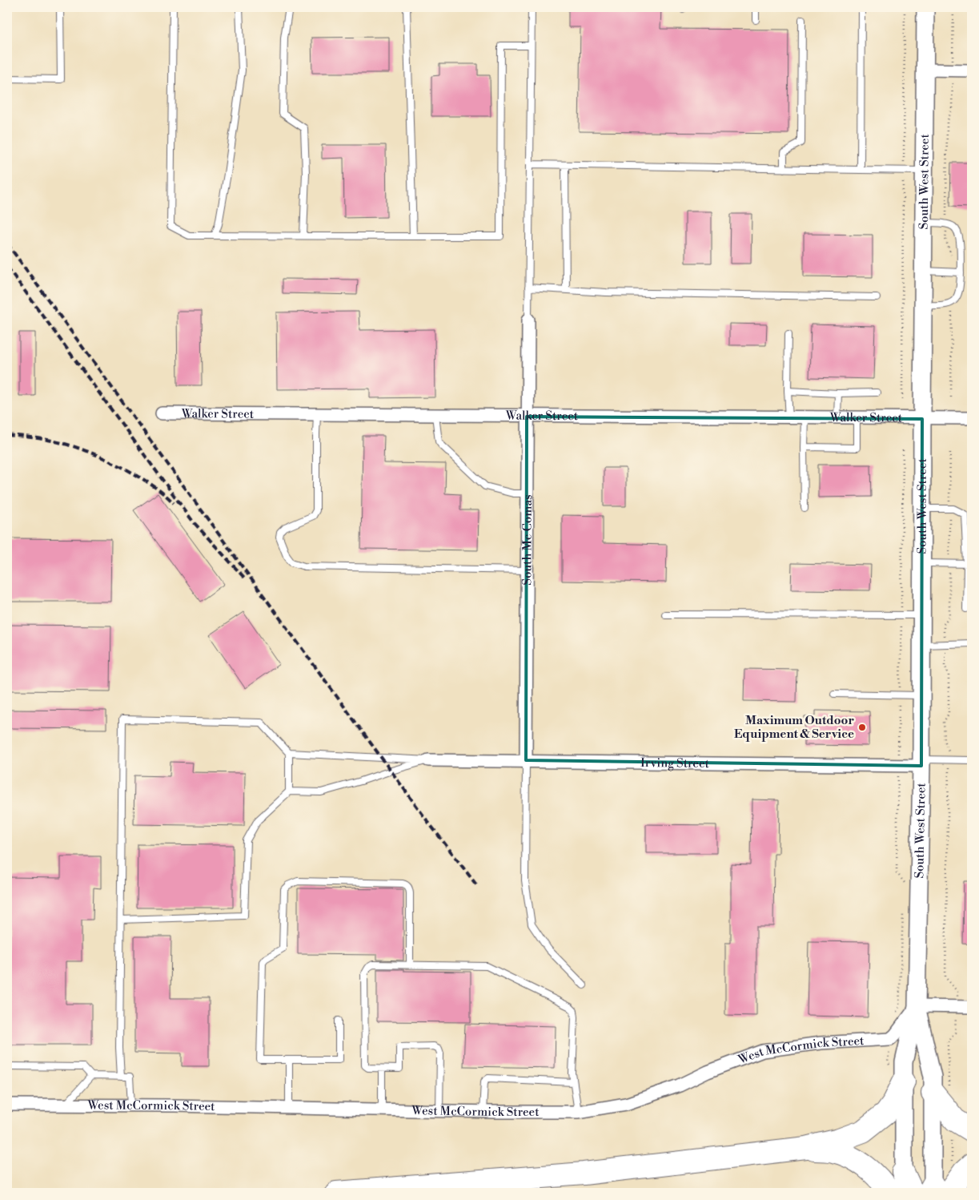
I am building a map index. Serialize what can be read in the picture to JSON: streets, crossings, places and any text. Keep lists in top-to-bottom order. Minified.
{"streets":{"main road":["South West Street"],"street":["Walker Street","South Mc Comas","Irving Street","West McCormick Street"]},"crossings":[["South West Street","Walker Street"],["South West Street","Irving Street"],["Walker Street","South Mc Comas"],["South Mc Comas","Irving Street"]],"places":["Maximum Outdoor Equipment & Service"]}
